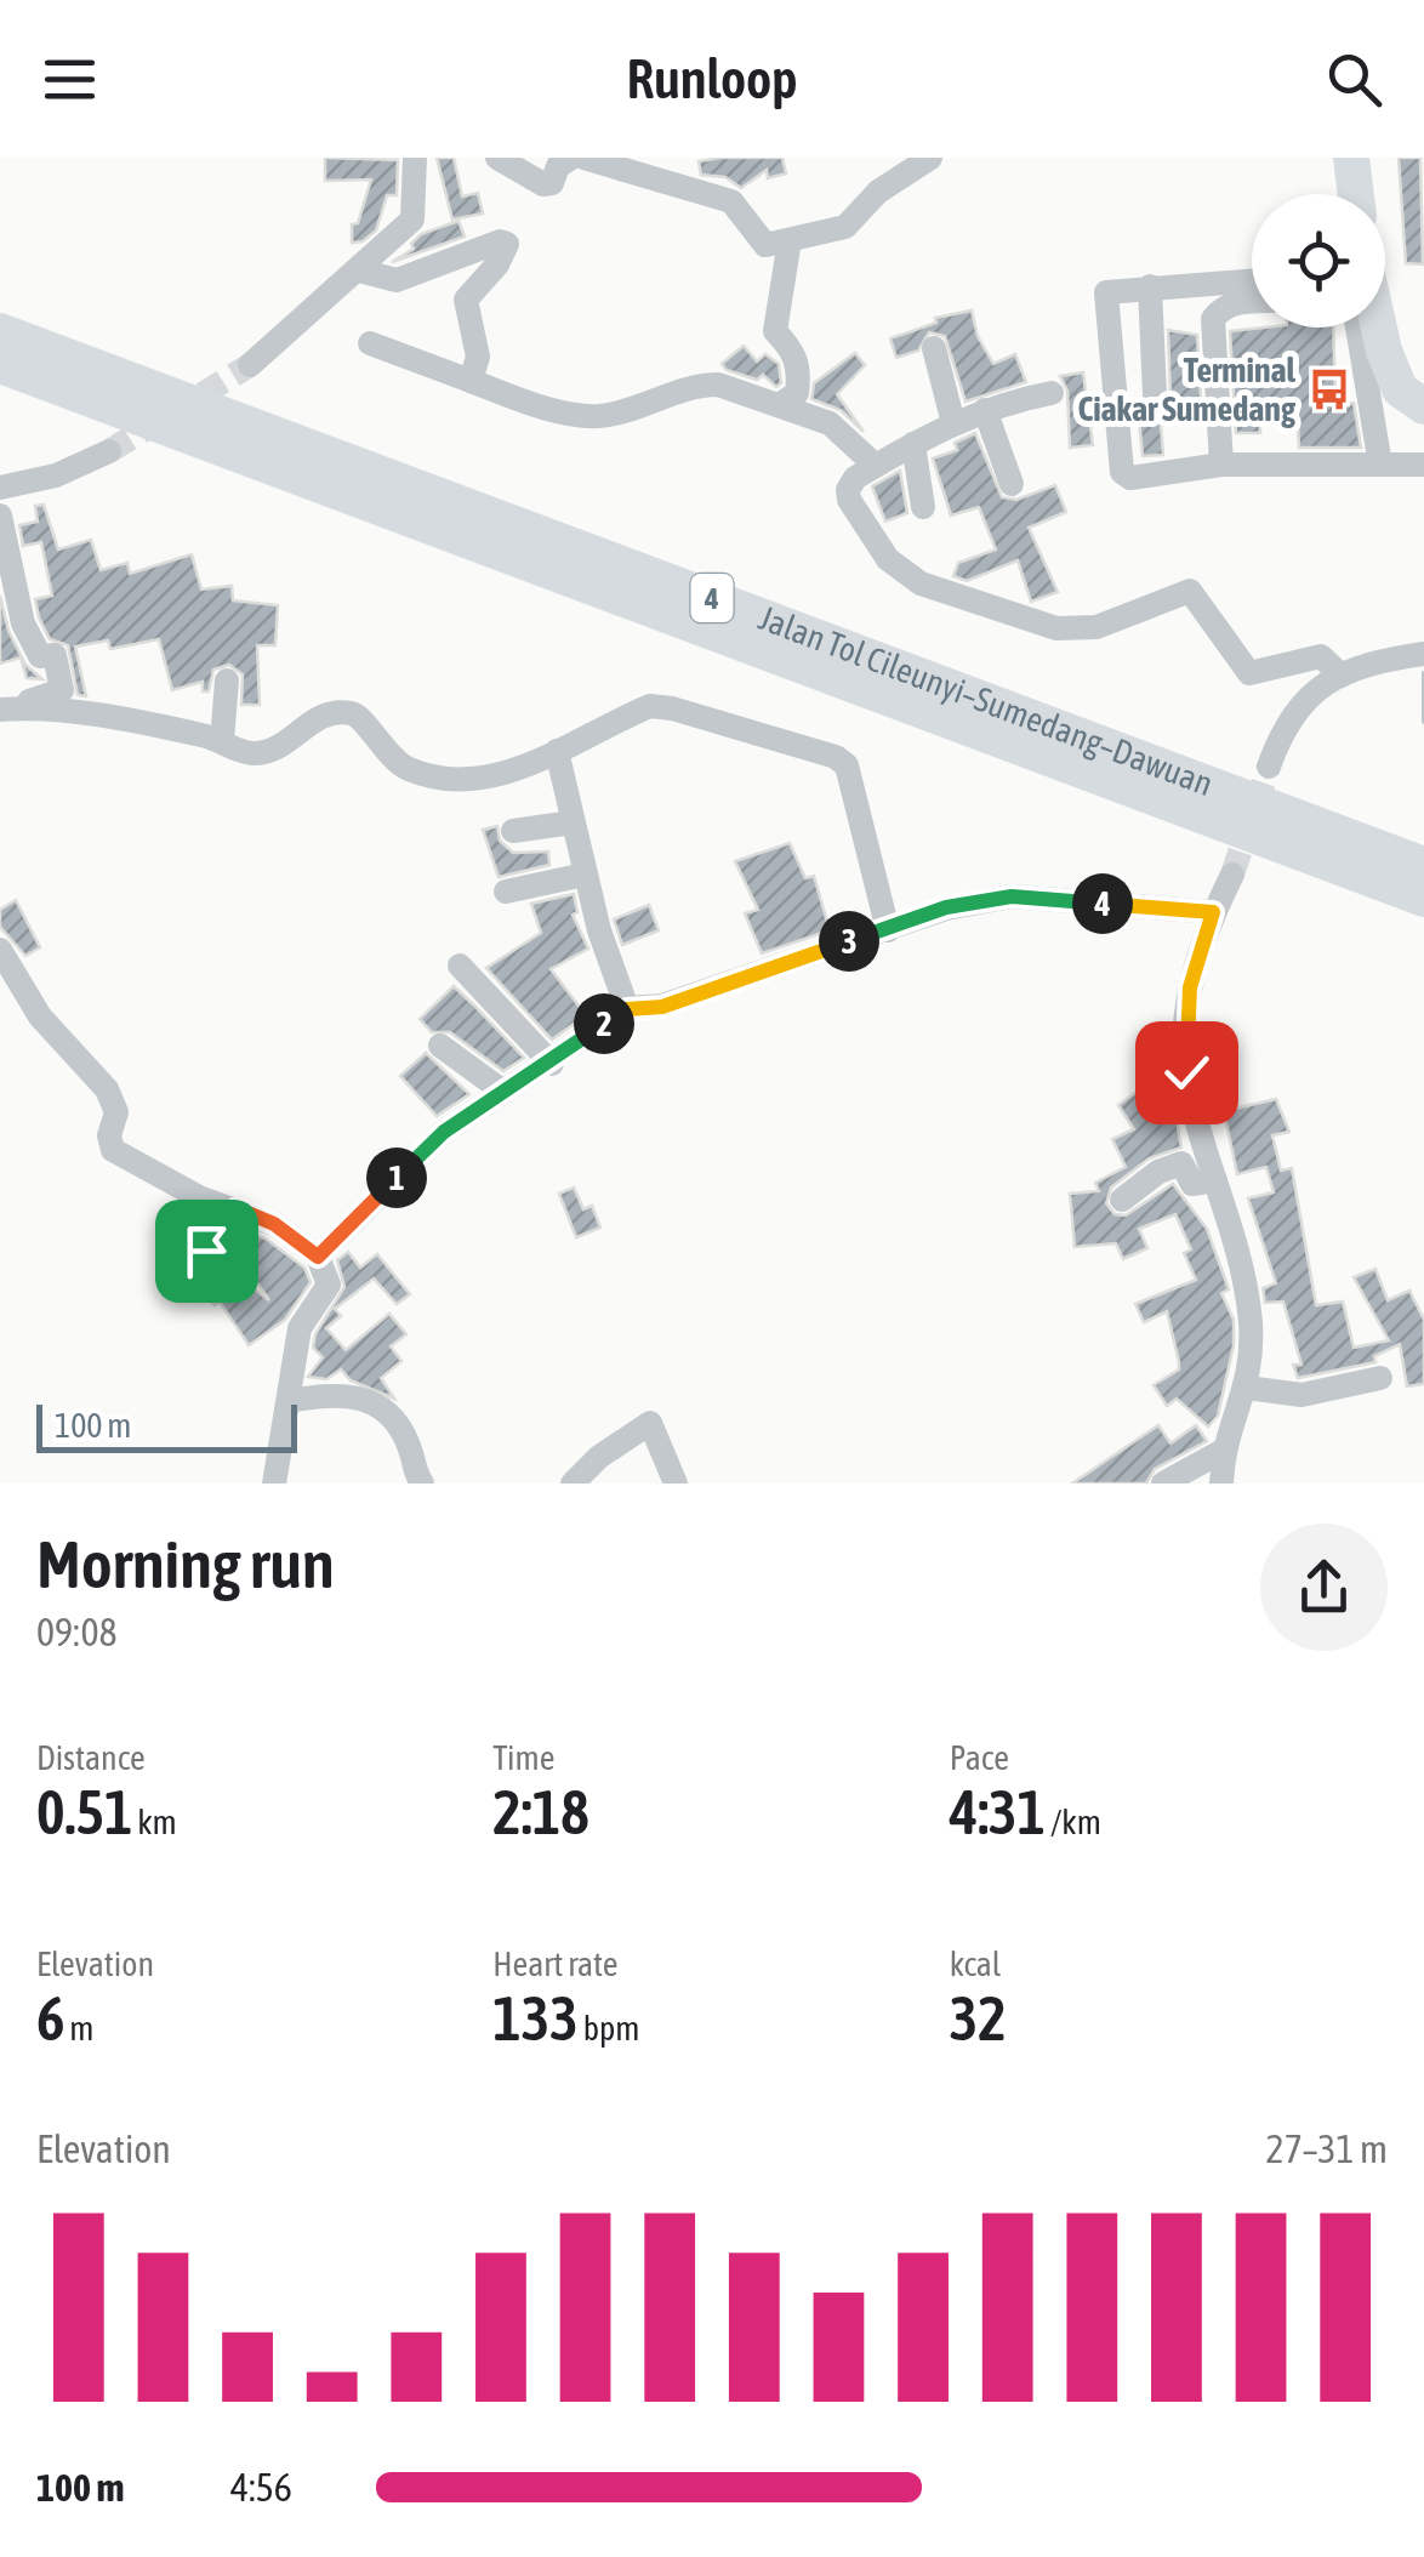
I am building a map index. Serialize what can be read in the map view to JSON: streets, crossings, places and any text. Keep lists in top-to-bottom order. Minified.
{"streets":{"highway":["4","Jalan Tol Cileunyi–Sumedang–Dawuan"]},"places":{"bus stop":["Terminal Ciakar Sumedang"]},"scale_bar":"100 m","page":{"header":"Runloop","pins":["4","3","2","1"],"scale":"100 m","heading":["Morning run","09:08"],"stats":[["Distance","0.51 km"],["Time","2:18"],["Pace","4:31 /km"],["Elevation","6 m"],["Heart rate","133 bpm"],["kcal","32"]],"chart":["Elevation","27–31 m"],"list":[{"name":"100 m","note":"4:56"}]}}
